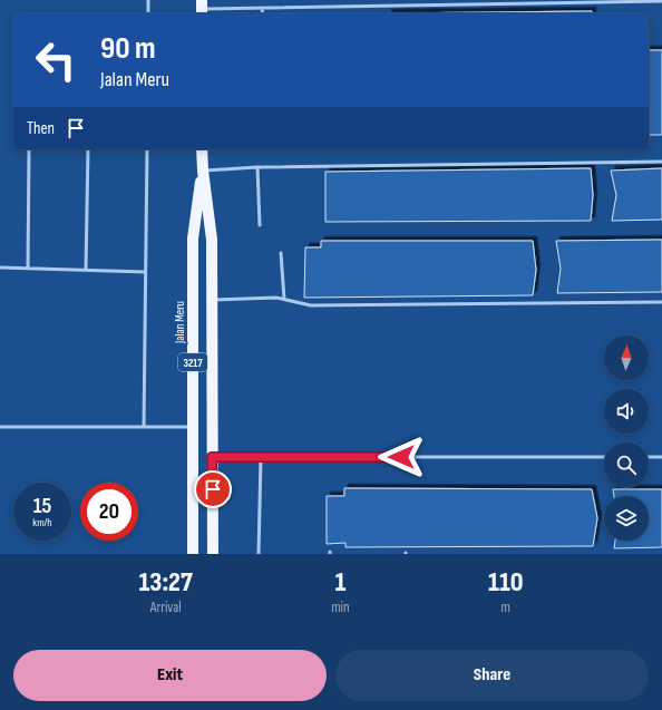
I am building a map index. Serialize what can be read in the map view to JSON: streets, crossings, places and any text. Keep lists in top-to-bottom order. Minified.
{"streets":{"main road":["Jalan Meru","3217"]},"north":"top","page":{"turn":["90 m","Jalan Meru"],"then":"Then","speed":"15 km/h","limit":"20","eta":["13:27","Arrival","1","min","110","m"],"buttons":["Exit","Share"]}}
